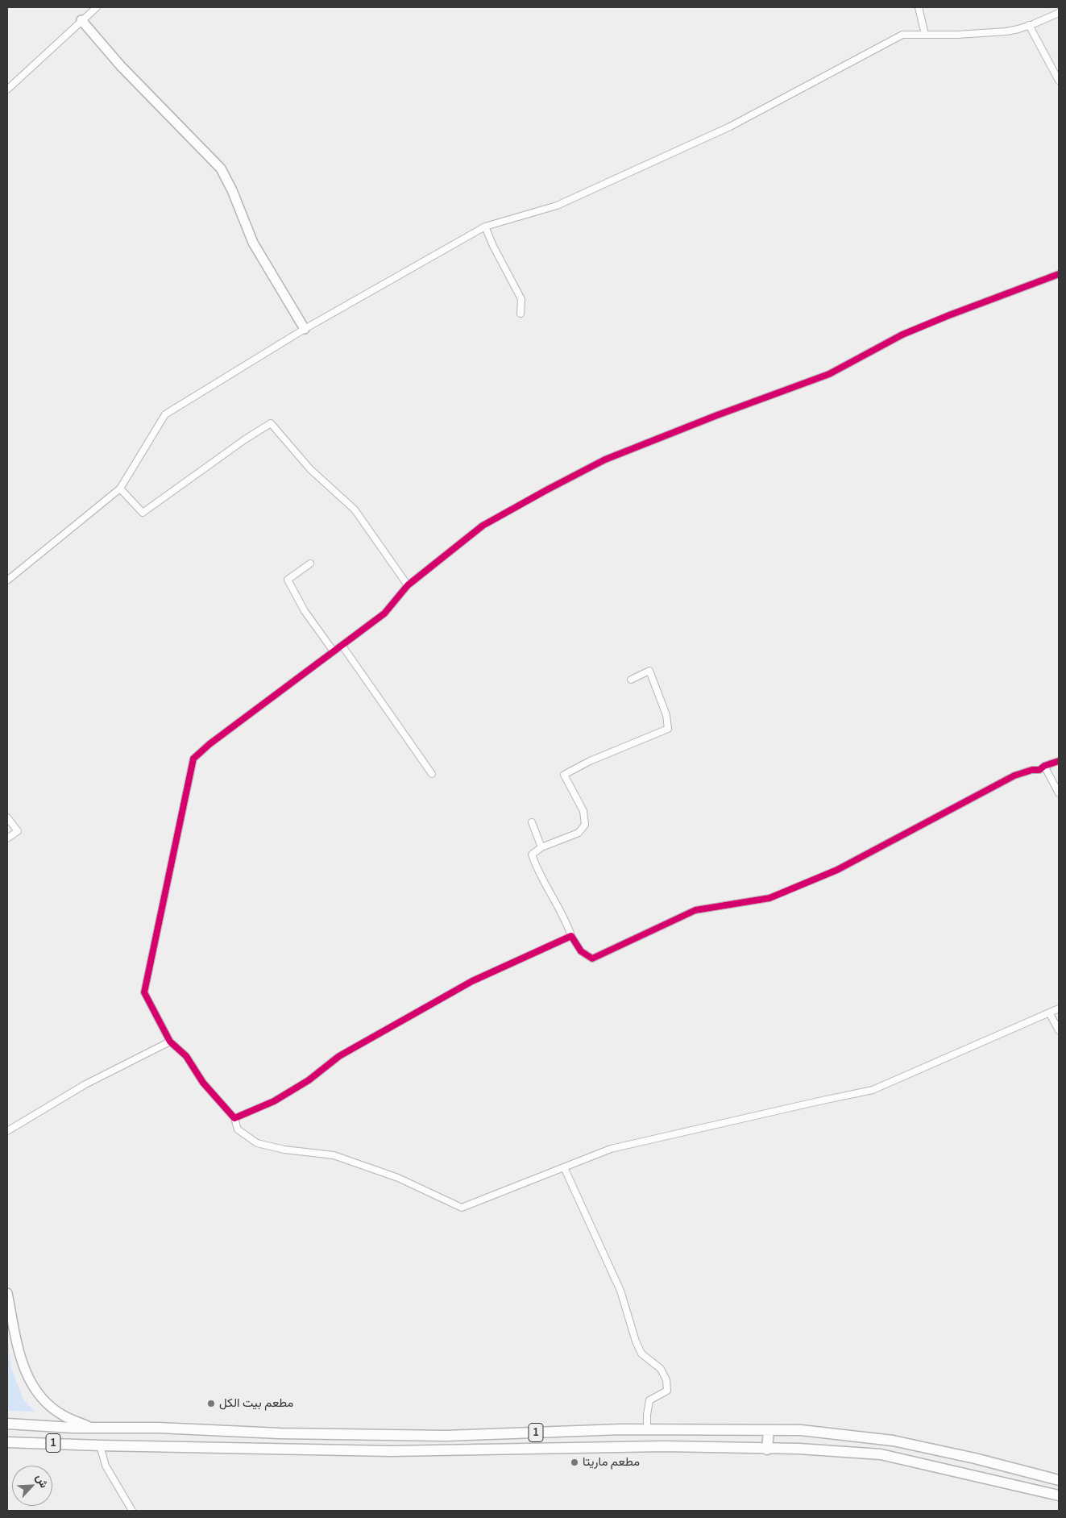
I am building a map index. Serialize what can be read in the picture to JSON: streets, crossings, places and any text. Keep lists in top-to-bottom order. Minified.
{"streets":{"main road":["1"]},"places":["مطعم بيت الكل","مطعم ماريتا"],"north":"top right"}
